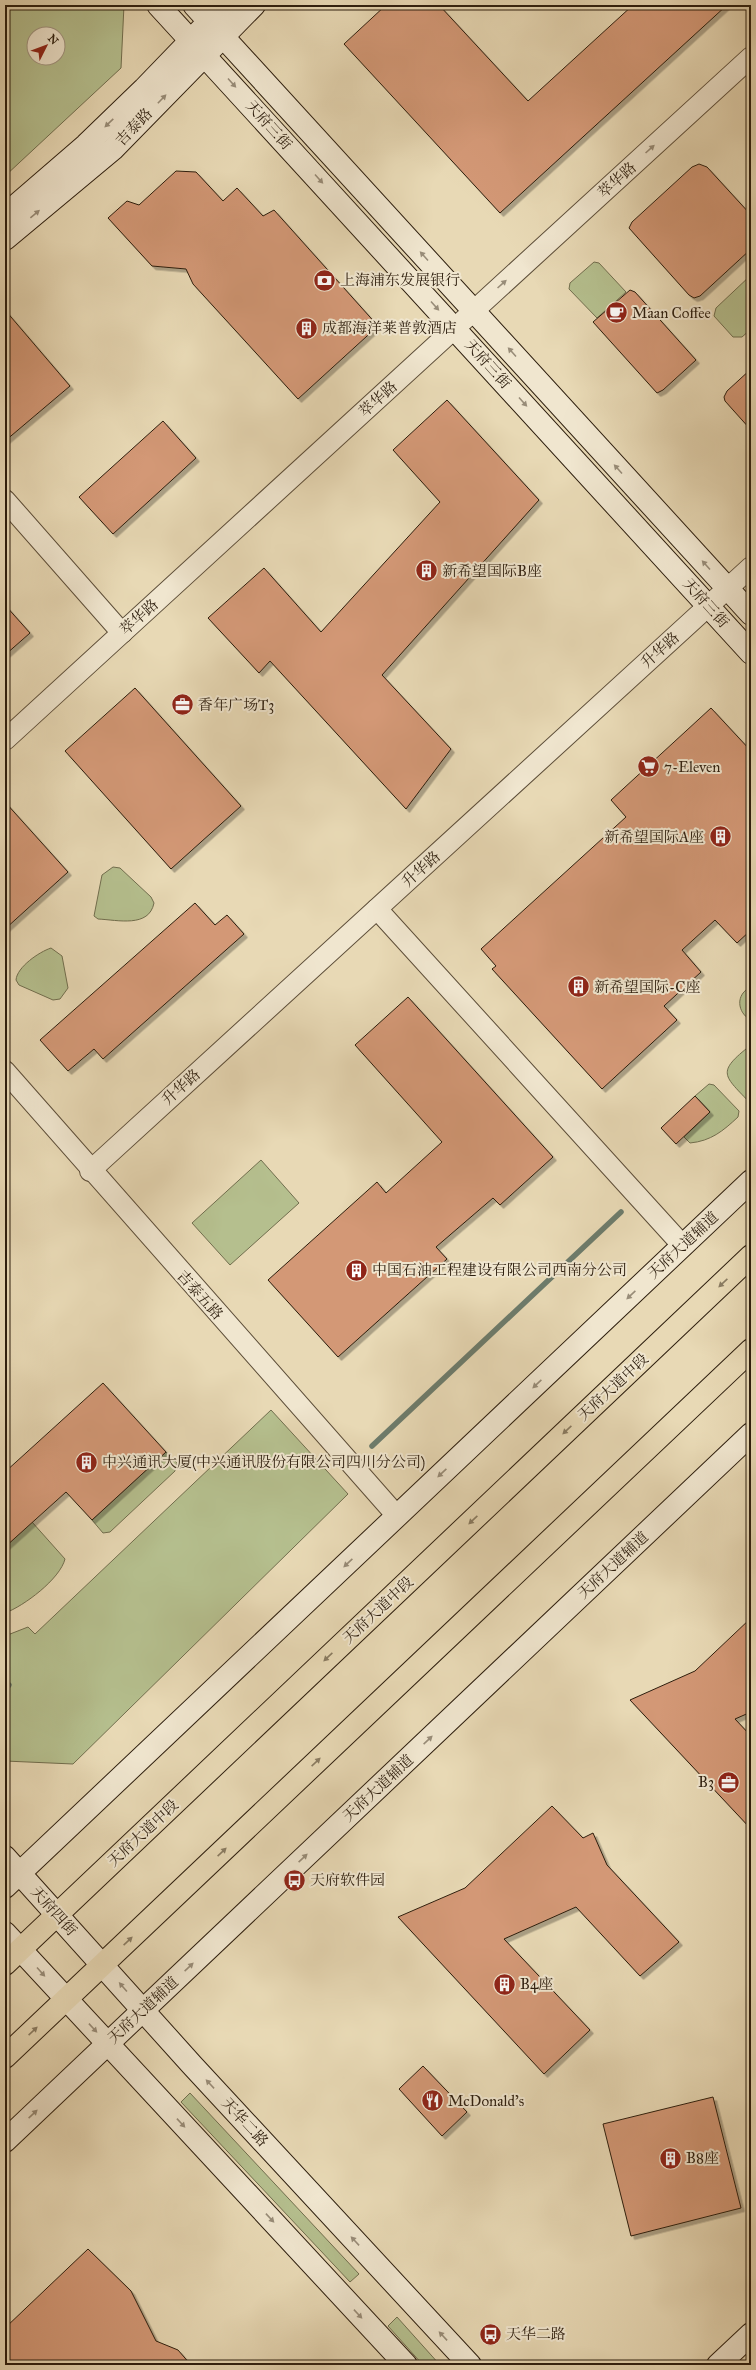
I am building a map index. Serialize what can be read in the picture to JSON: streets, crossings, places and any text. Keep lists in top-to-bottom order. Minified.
{"streets":{"main road":["天府大道中段"],"street":["天府三街","吉泰路","萃华路","升华路","天府大道辅道","吉泰五路","天府四街","天华二路"]},"crossings":[["天府三街","吉泰路"],["天府三街","萃华路"],["天府三街","升华路"],["升华路","吉泰五路"],["天府大道辅道","吉泰五路"],["天府大道辅道","天府四街"],["天府大道辅道","天华二路"],["天府大道中段","天府四街"],["天府四街","天华二路"]],"one_way":["萃华路"],"places":{"bank":["上海浦东发展银行"],"cafe":["Maan Coffee"],"building":["成都海洋莱普敦酒店","新希望国际B座","新希望国际A座","新希望国际-C座","中国石油工程建设有限公司西南分公司","中兴通讯大厦(中兴通讯股份有限公司四川分公司)","B4座","B8座"],"office":["香年广场T3","B3"],"supermarket":["7-Eleven"],"bus stop":["天府软件园","天华二路"],"restaurant":["McDonald's"]},"north":"top right"}
